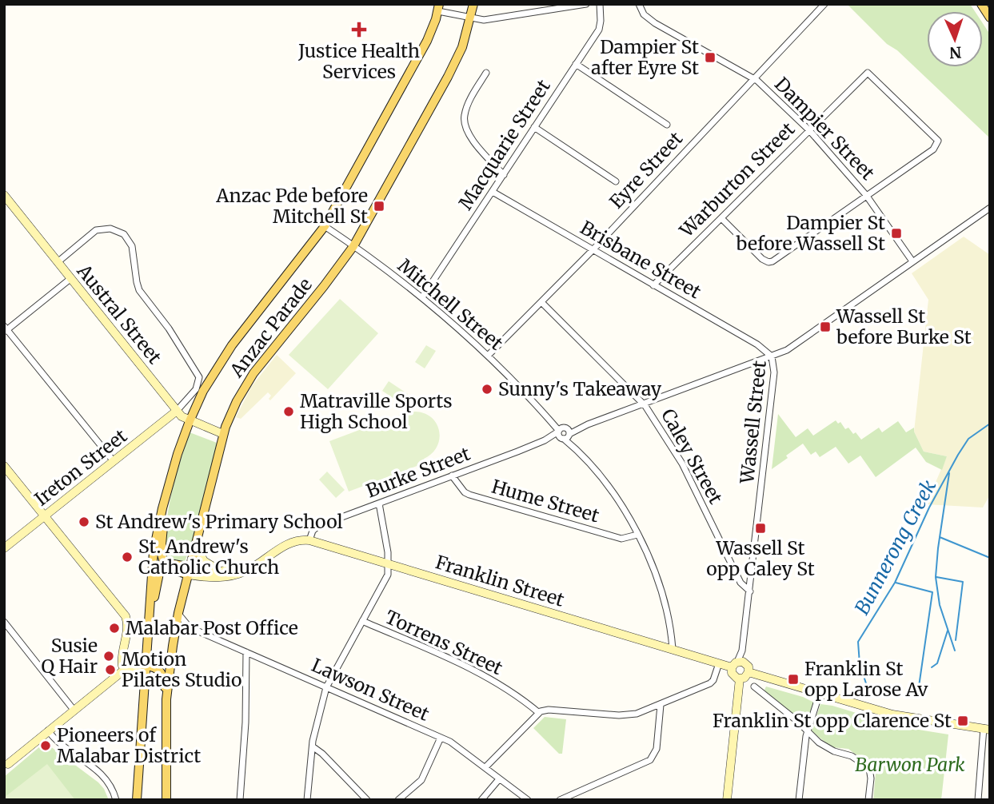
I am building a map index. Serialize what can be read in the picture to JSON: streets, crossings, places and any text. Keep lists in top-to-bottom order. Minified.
{"streets":{"main road":["Anzac Parade"],"street":["Dampier Street","Macquarie Street","Eyre Street","Warburton Street","Brisbane Street","Mitchell Street","Austral Street","Wassell Street","Caley Street","Ireton Street","Burke Street","Hume Street","Franklin Street","Torrens Street","Lawson Street"]},"crossings":[["Dampier Street","Eyre Street"],["Dampier Street","Warburton Street"],["Dampier Street","Wassell Street"],["Macquarie Street","Brisbane Street"],["Macquarie Street","Mitchell Street"],["Eyre Street","Brisbane Street"],["Eyre Street","Mitchell Street"],["Eyre Street","Caley Street"],["Warburton Street","Brisbane Street"],["Brisbane Street","Wassell Street"],["Brisbane Street","Burke Street"],["Mitchell Street","Anzac Parade"],["Mitchell Street","Burke Street"],["Mitchell Street","Hume Street"],["Mitchell Street","Franklin Street"],["Austral Street","Anzac Parade"],["Austral Street","Ireton Street"],["Anzac Parade","Lawson Street"],["Wassell Street","Caley Street"],["Wassell Street","Burke Street"],["Wassell Street","Franklin Street"],["Caley Street","Burke Street"],["Burke Street","Hume Street"],["Burke Street","Franklin Street"]],"water":["Bunnerong Creek"],"parks":["Barwon Park"],"places":{"health":["Justice Health Services"],"transit":["Dampier St after Eyre St","Anzac Pde before Mitchell St","Dampier St before Wassell St","Wassell St before Burke St","Wassell St opp Caley St","Franklin St opp Larose Av","Franklin St opp Clarence St"],"other":["Sunny's Takeaway","Matraville Sports High School","St Andrew's Primary School","St. Andrew's Catholic Church","Malabar Post Office","Susie Q Hair","Motion Pilates Studio","Pioneers of Malabar District"]},"north":"bottom"}
